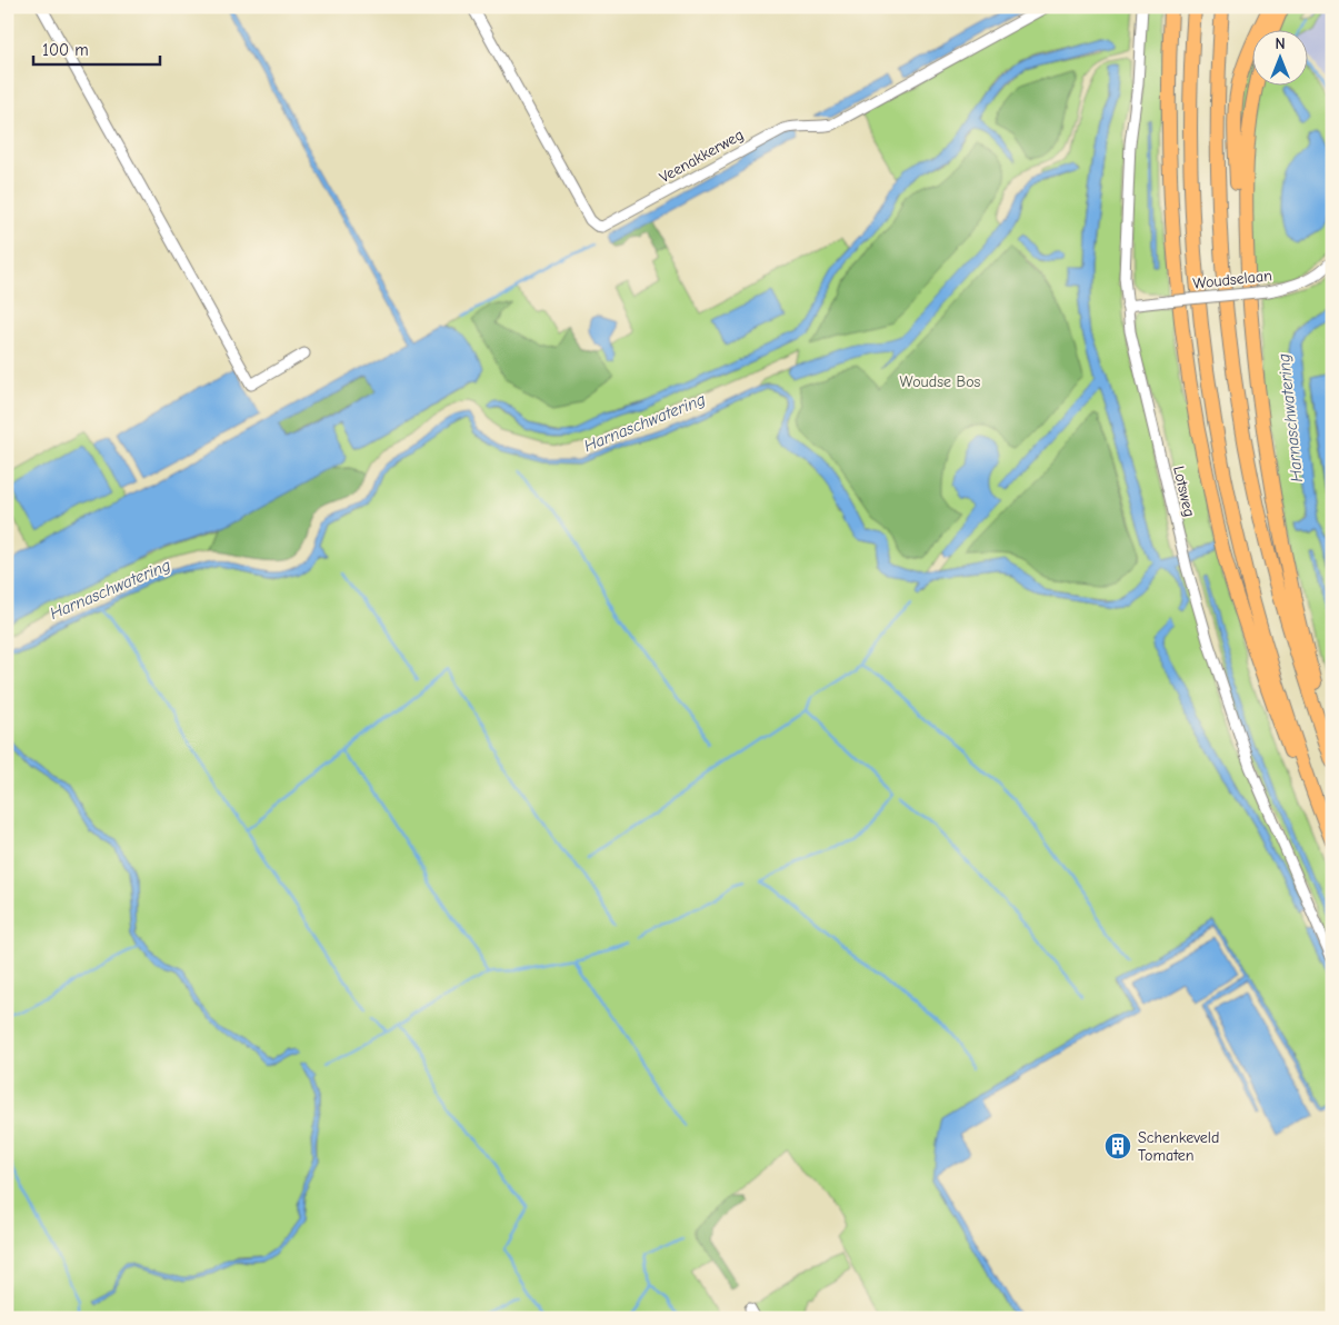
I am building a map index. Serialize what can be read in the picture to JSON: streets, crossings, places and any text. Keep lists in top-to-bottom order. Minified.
{"streets":{"street":["Veenakkerweg","Woudselaan","Lotsweg"]},"crossings":[["Woudselaan","Lotsweg"]],"water":["Harnaschwatering"],"parks":["Woudse Bos"],"places":{"building":["Schenkeveld Tomaten"]},"scale_bar":"100 m","north":"top"}
